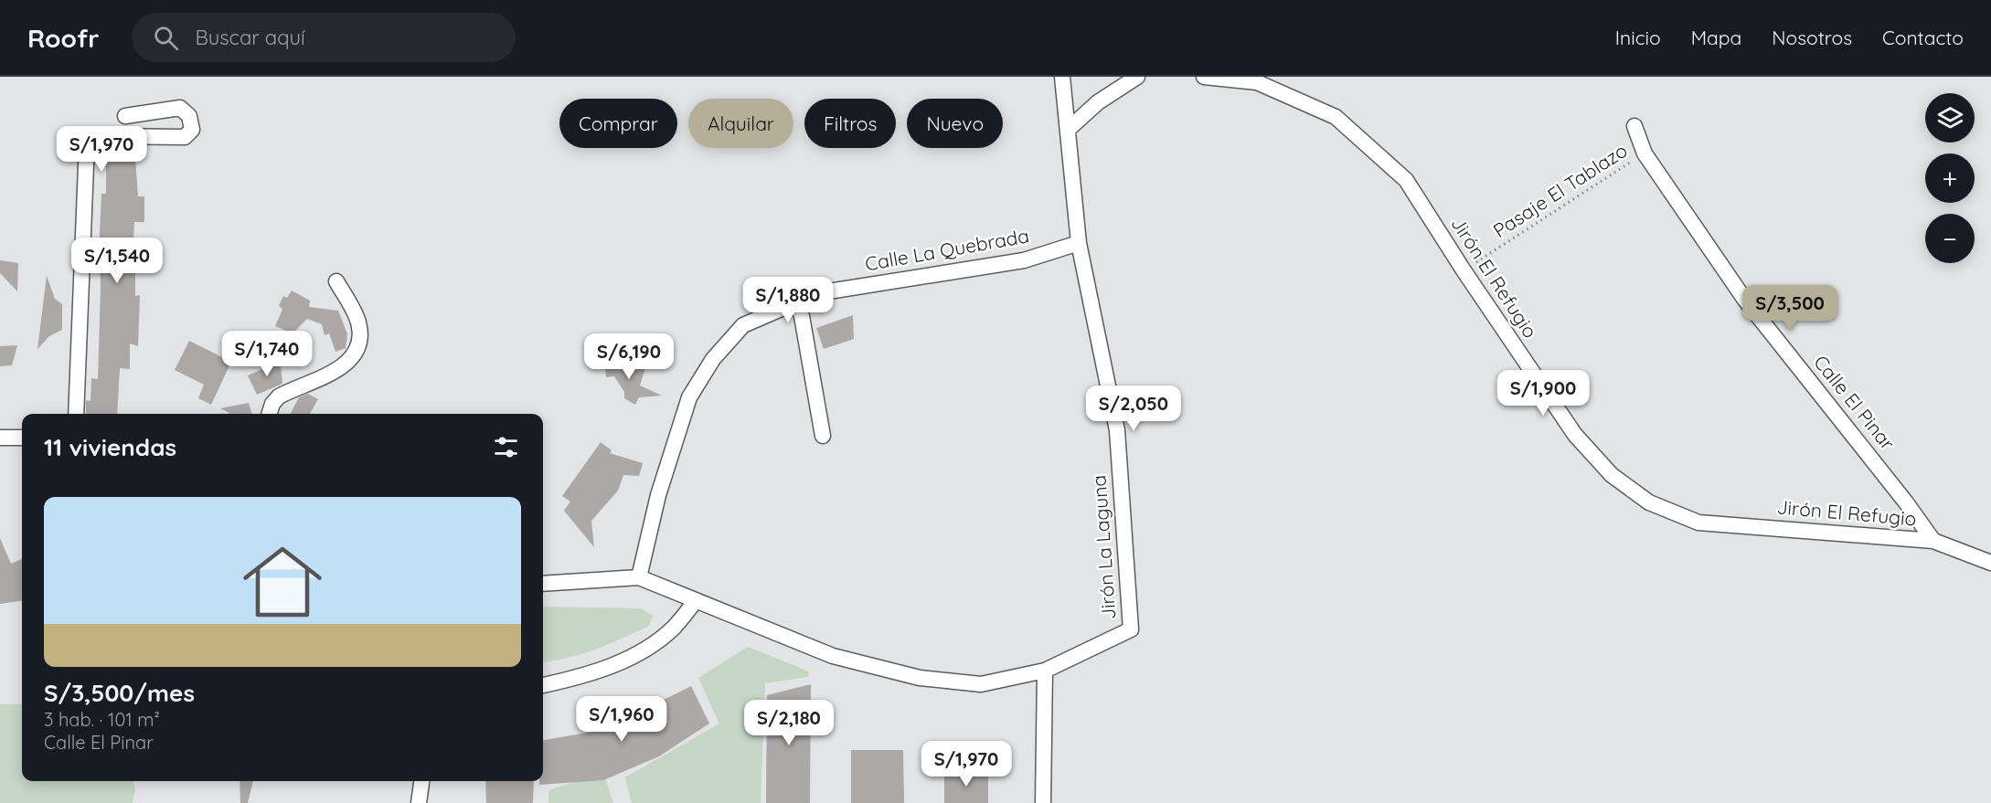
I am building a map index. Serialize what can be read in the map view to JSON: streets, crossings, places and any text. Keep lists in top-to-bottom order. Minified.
{"streets":{"street":["Calle La Quebrada","Jirón El Refugio","Calle El Pinar","Jirón La Laguna"],"path":["Pasaje El Tablazo"]},"crossings":[["Pasaje El Tablazo","Jirón El Refugio"],["Pasaje El Tablazo","Calle El Pinar"],["Calle La Quebrada","Jirón La Laguna"],["Jirón El Refugio","Calle El Pinar"]],"page":{"header":"Roofr","search":"Buscar aquí","nav":["Inicio","Mapa","Nosotros","Contacto"],"map_buttons":["+","−"],"chip":["Comprar","Alquilar","Filtros","Nuevo"],"price":["S/1,970","S/1,540","S/1,880","S/3,500","S/1,740","S/6,190","S/1,900","S/2,050","S/1,960","S/2,180","S/1,970"],"heading":"11 viviendas","list":[{"name":"S/3,500/mes","note":"3 hab. · 101 m² · Calle El Pinar"}]}}
